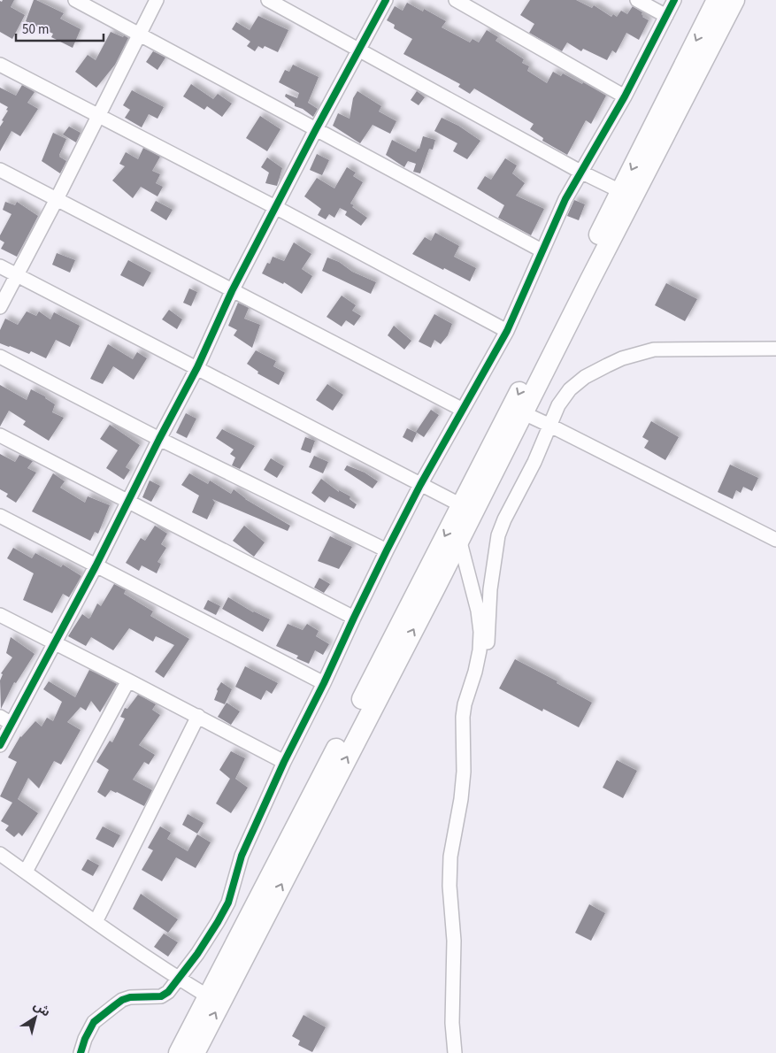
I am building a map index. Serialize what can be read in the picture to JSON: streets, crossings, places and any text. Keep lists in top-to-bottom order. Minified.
{"scale_bar":"50 m","north":"top right"}
